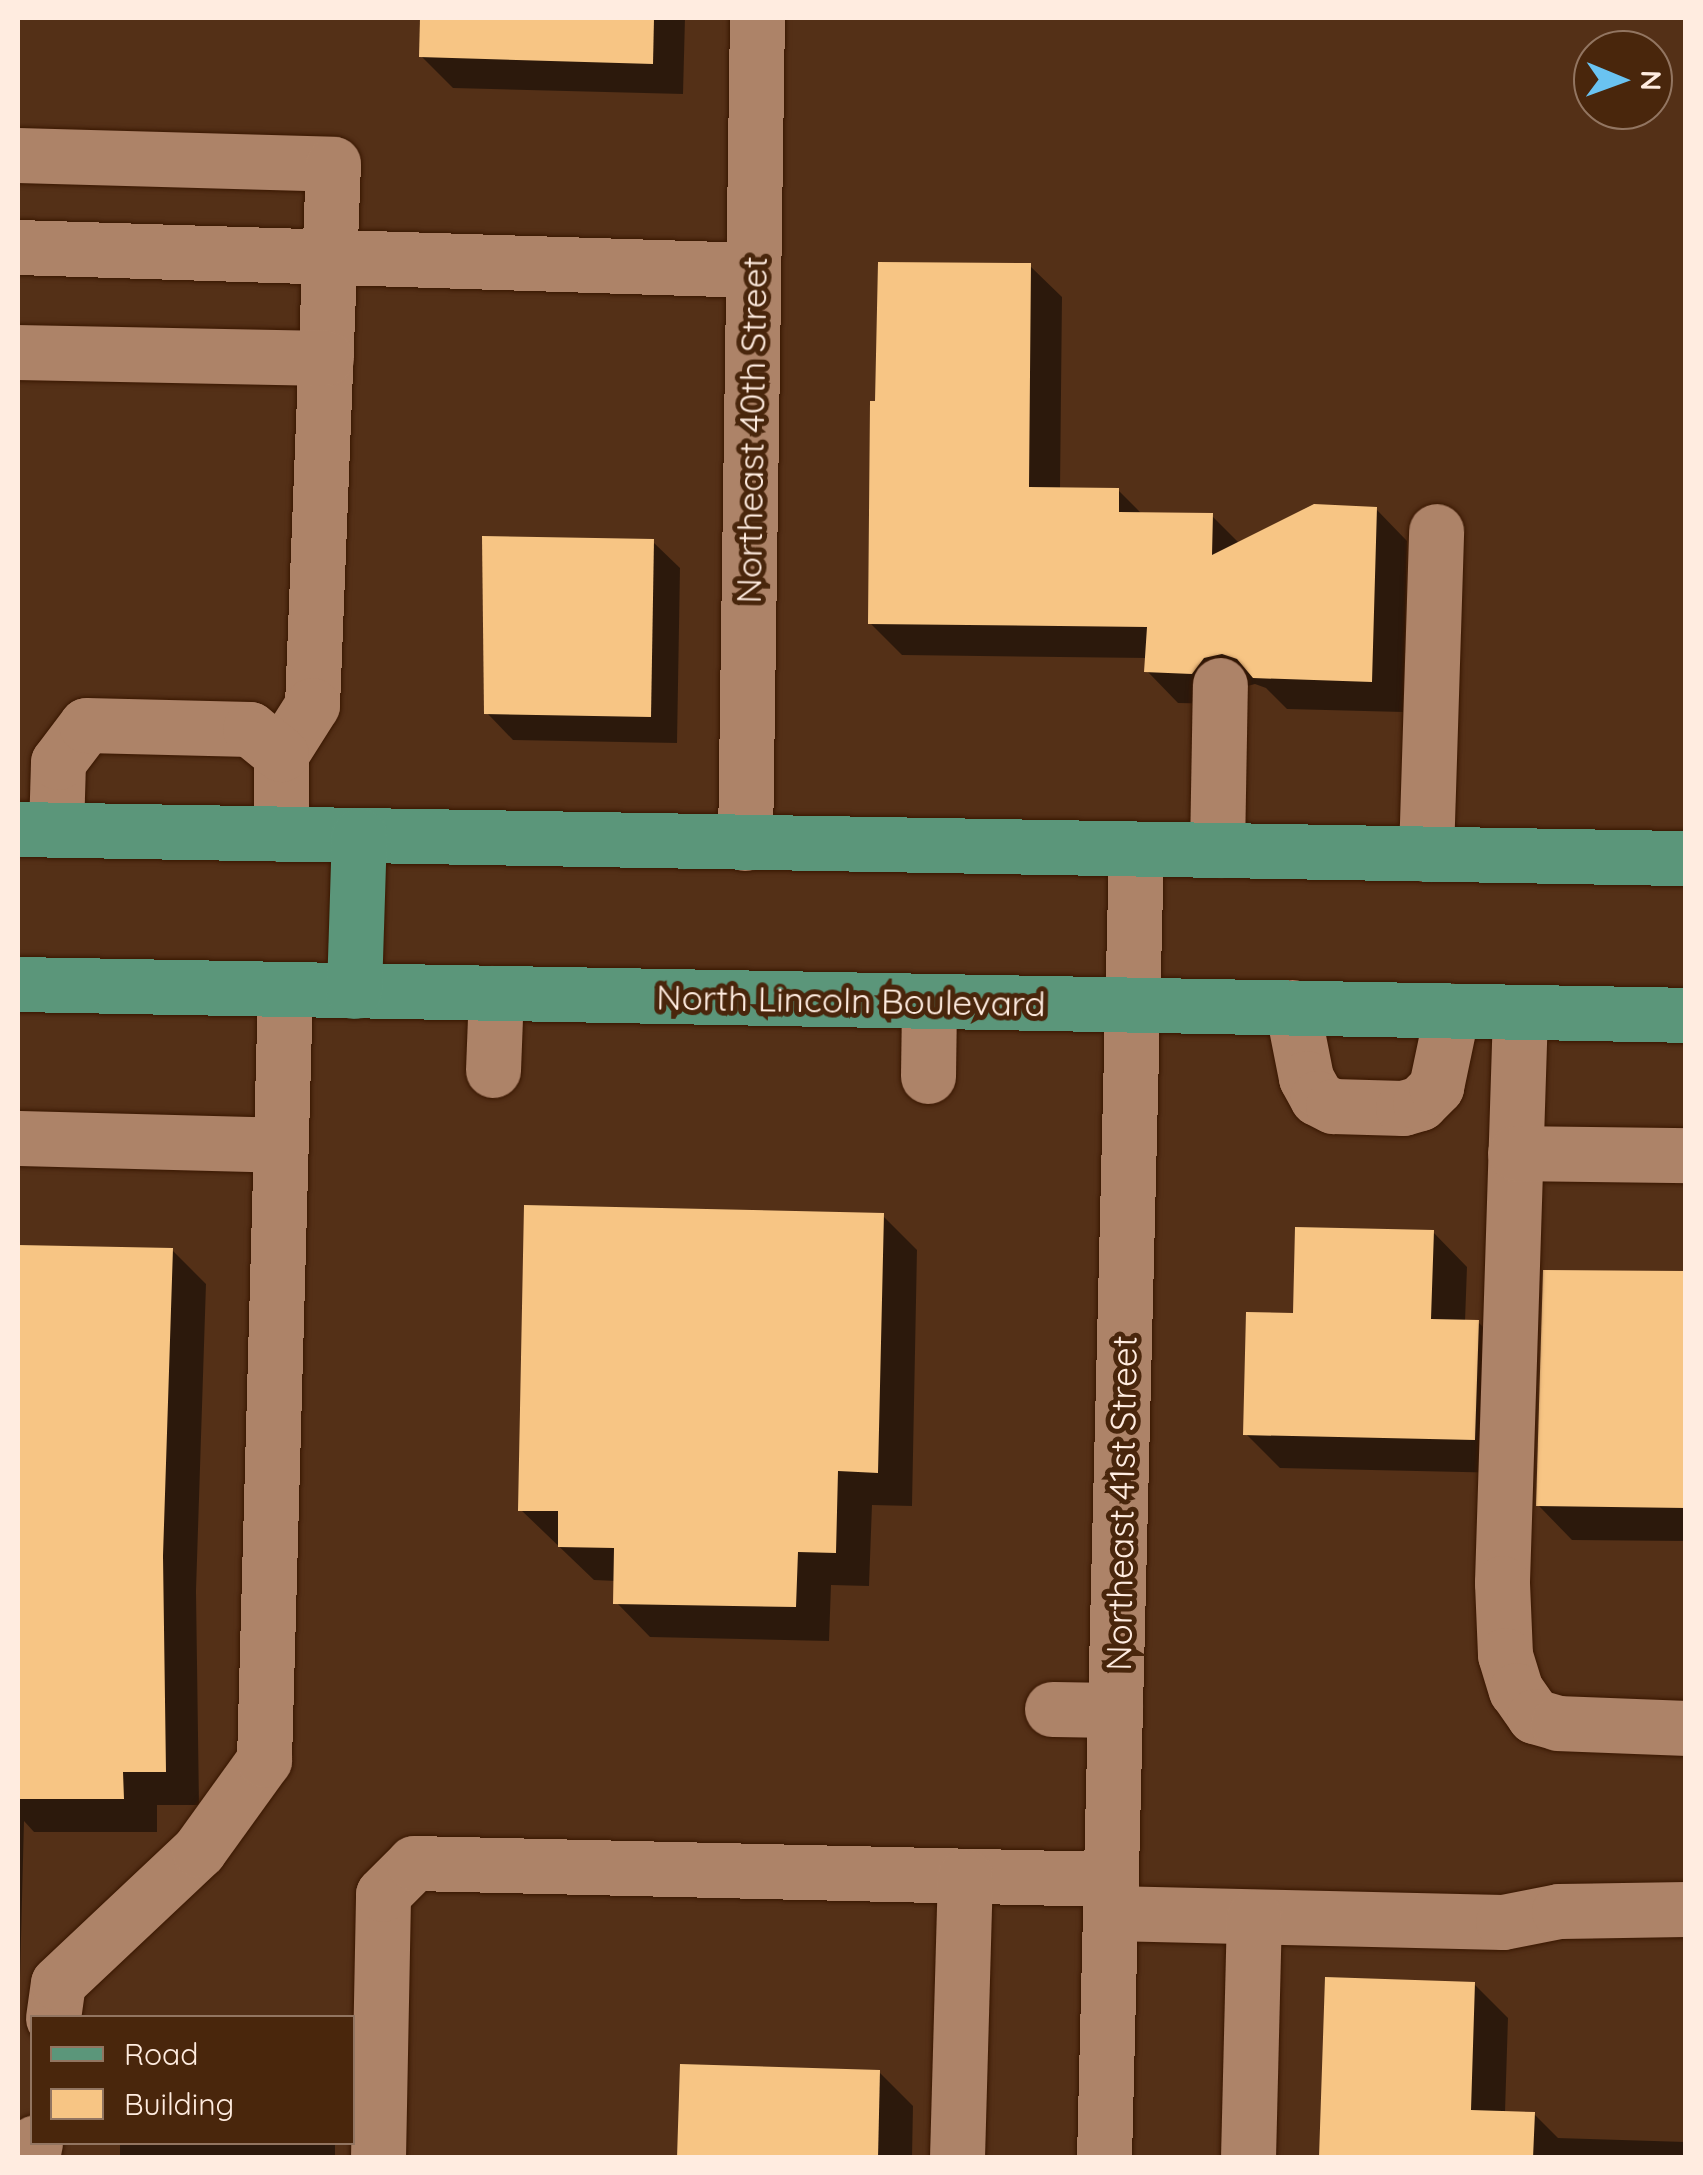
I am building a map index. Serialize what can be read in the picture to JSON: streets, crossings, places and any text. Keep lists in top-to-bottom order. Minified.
{"streets":{"main road":["North Lincoln Boulevard"],"street":["Northeast 40th Street","Northeast 41st Street"]},"crossings":[["North Lincoln Boulevard","Northeast 41st Street"]],"legend":["Road","Building"],"north":"right"}
